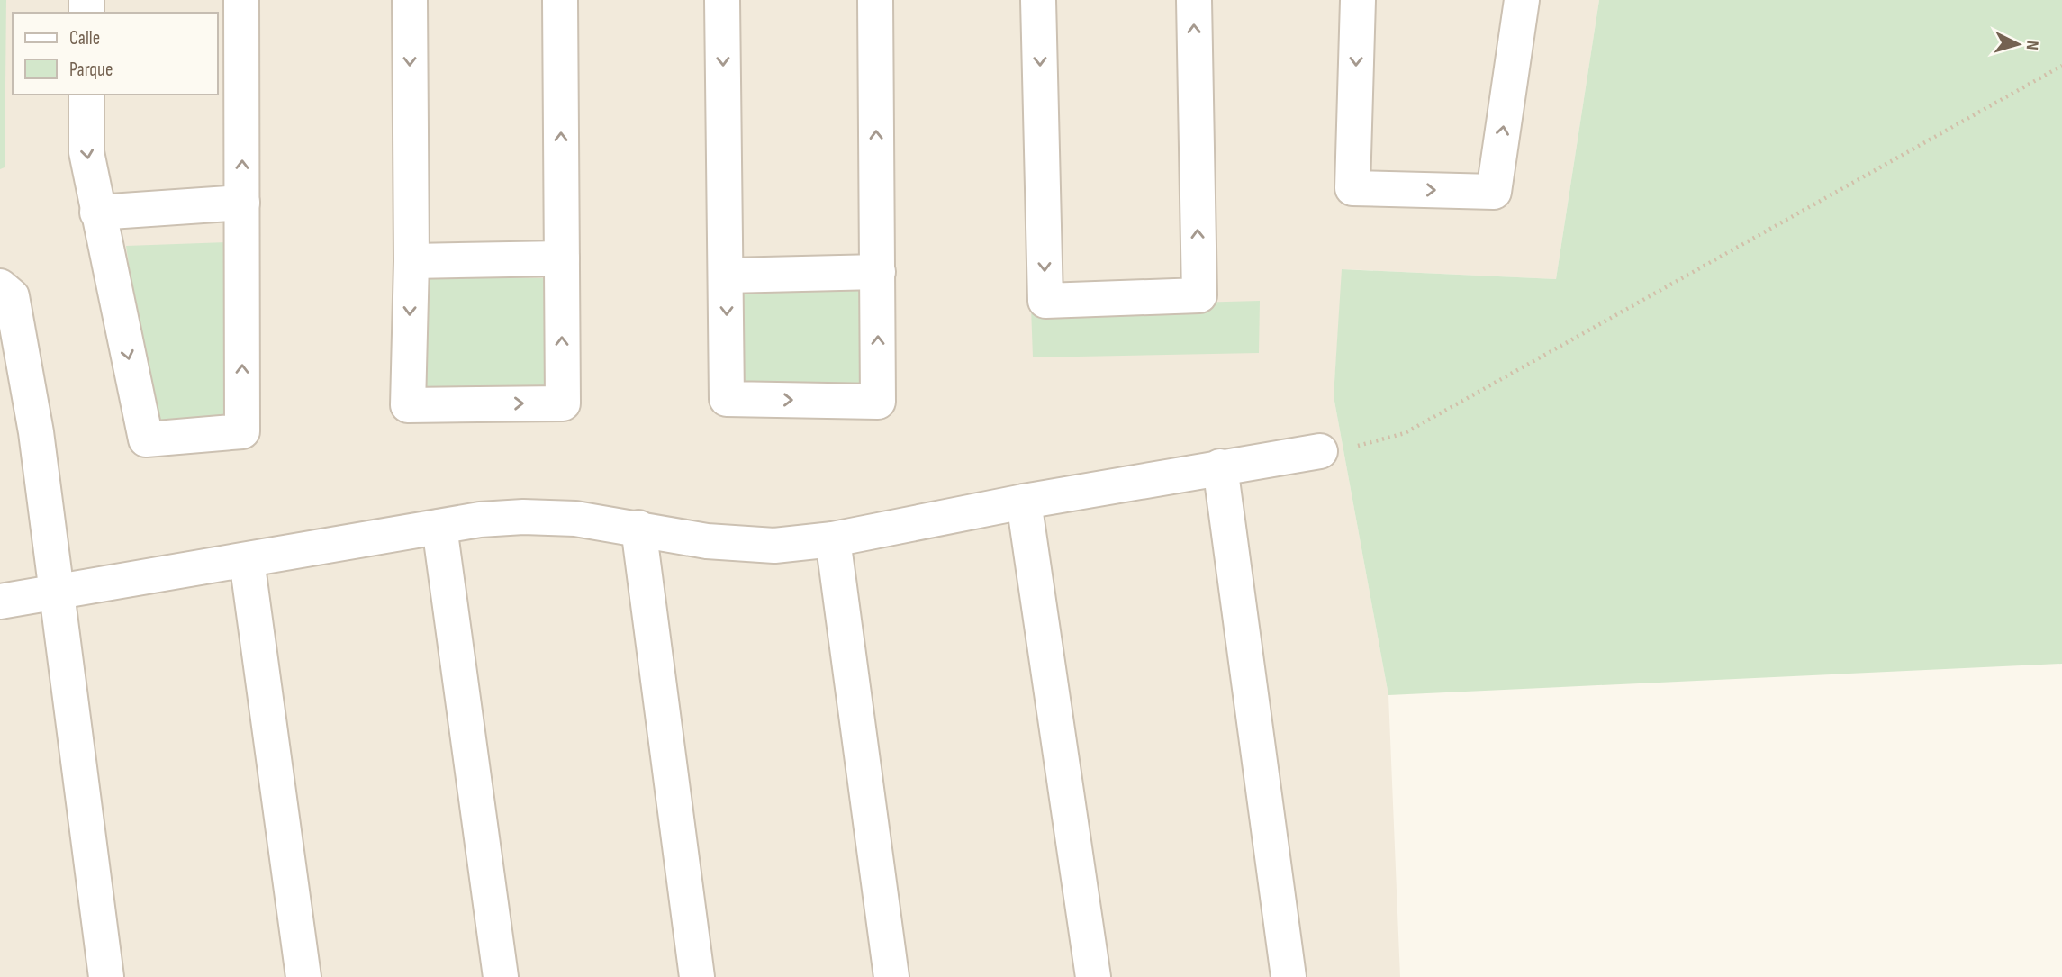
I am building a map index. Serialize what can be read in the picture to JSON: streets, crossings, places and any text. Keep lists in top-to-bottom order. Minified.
{"legend":["Calle","Parque"],"north":"right"}
